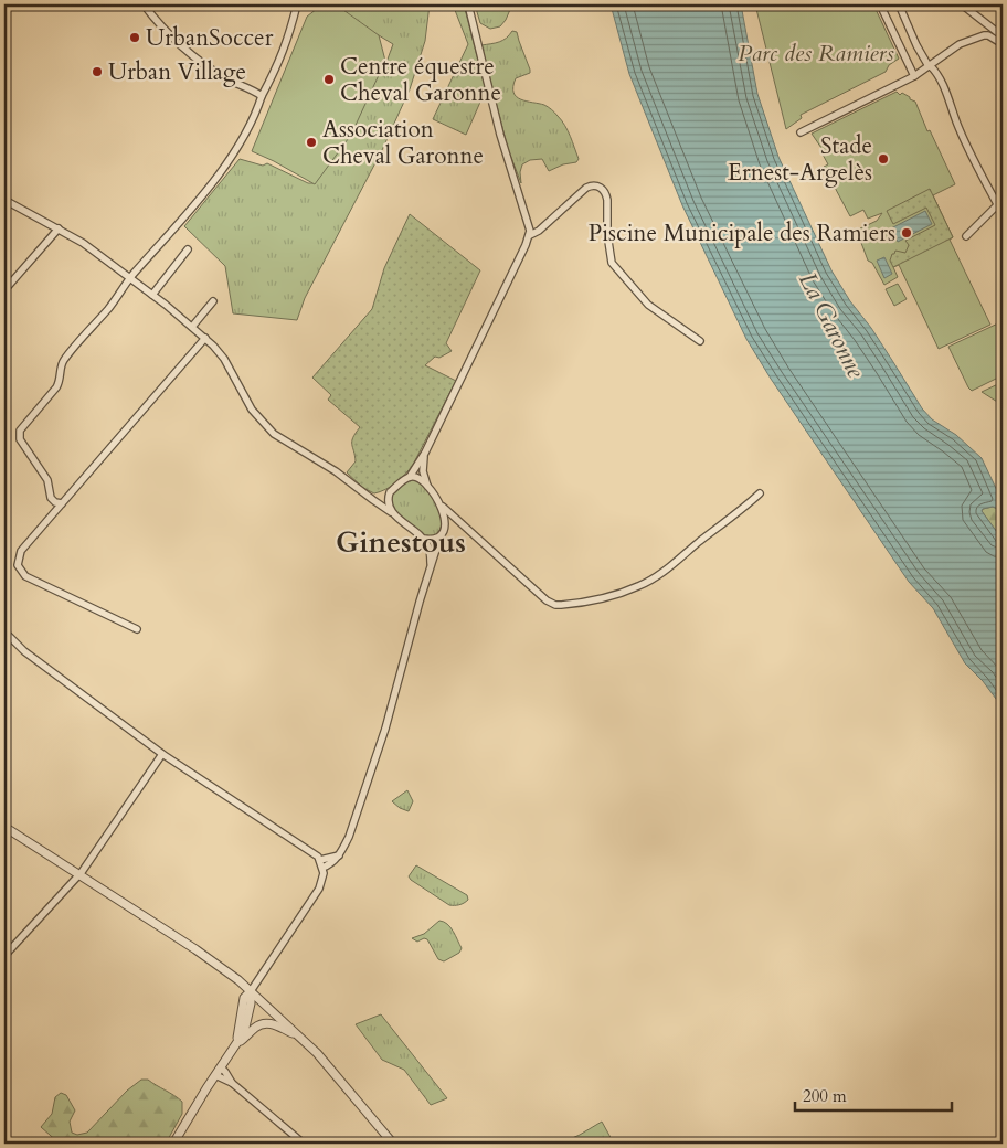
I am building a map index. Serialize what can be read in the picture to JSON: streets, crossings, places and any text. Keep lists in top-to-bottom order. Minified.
{"districts":["Ginestous"],"water":["La Garonne"],"parks":["Parc des Ramiers"],"places":["UrbanSoccer","Urban Village","Centre équestre Cheval Garonne","Association Cheval Garonne","Stade Ernest-Argelès","Piscine Municipale des Ramiers"],"scale_bar":"200 m"}
